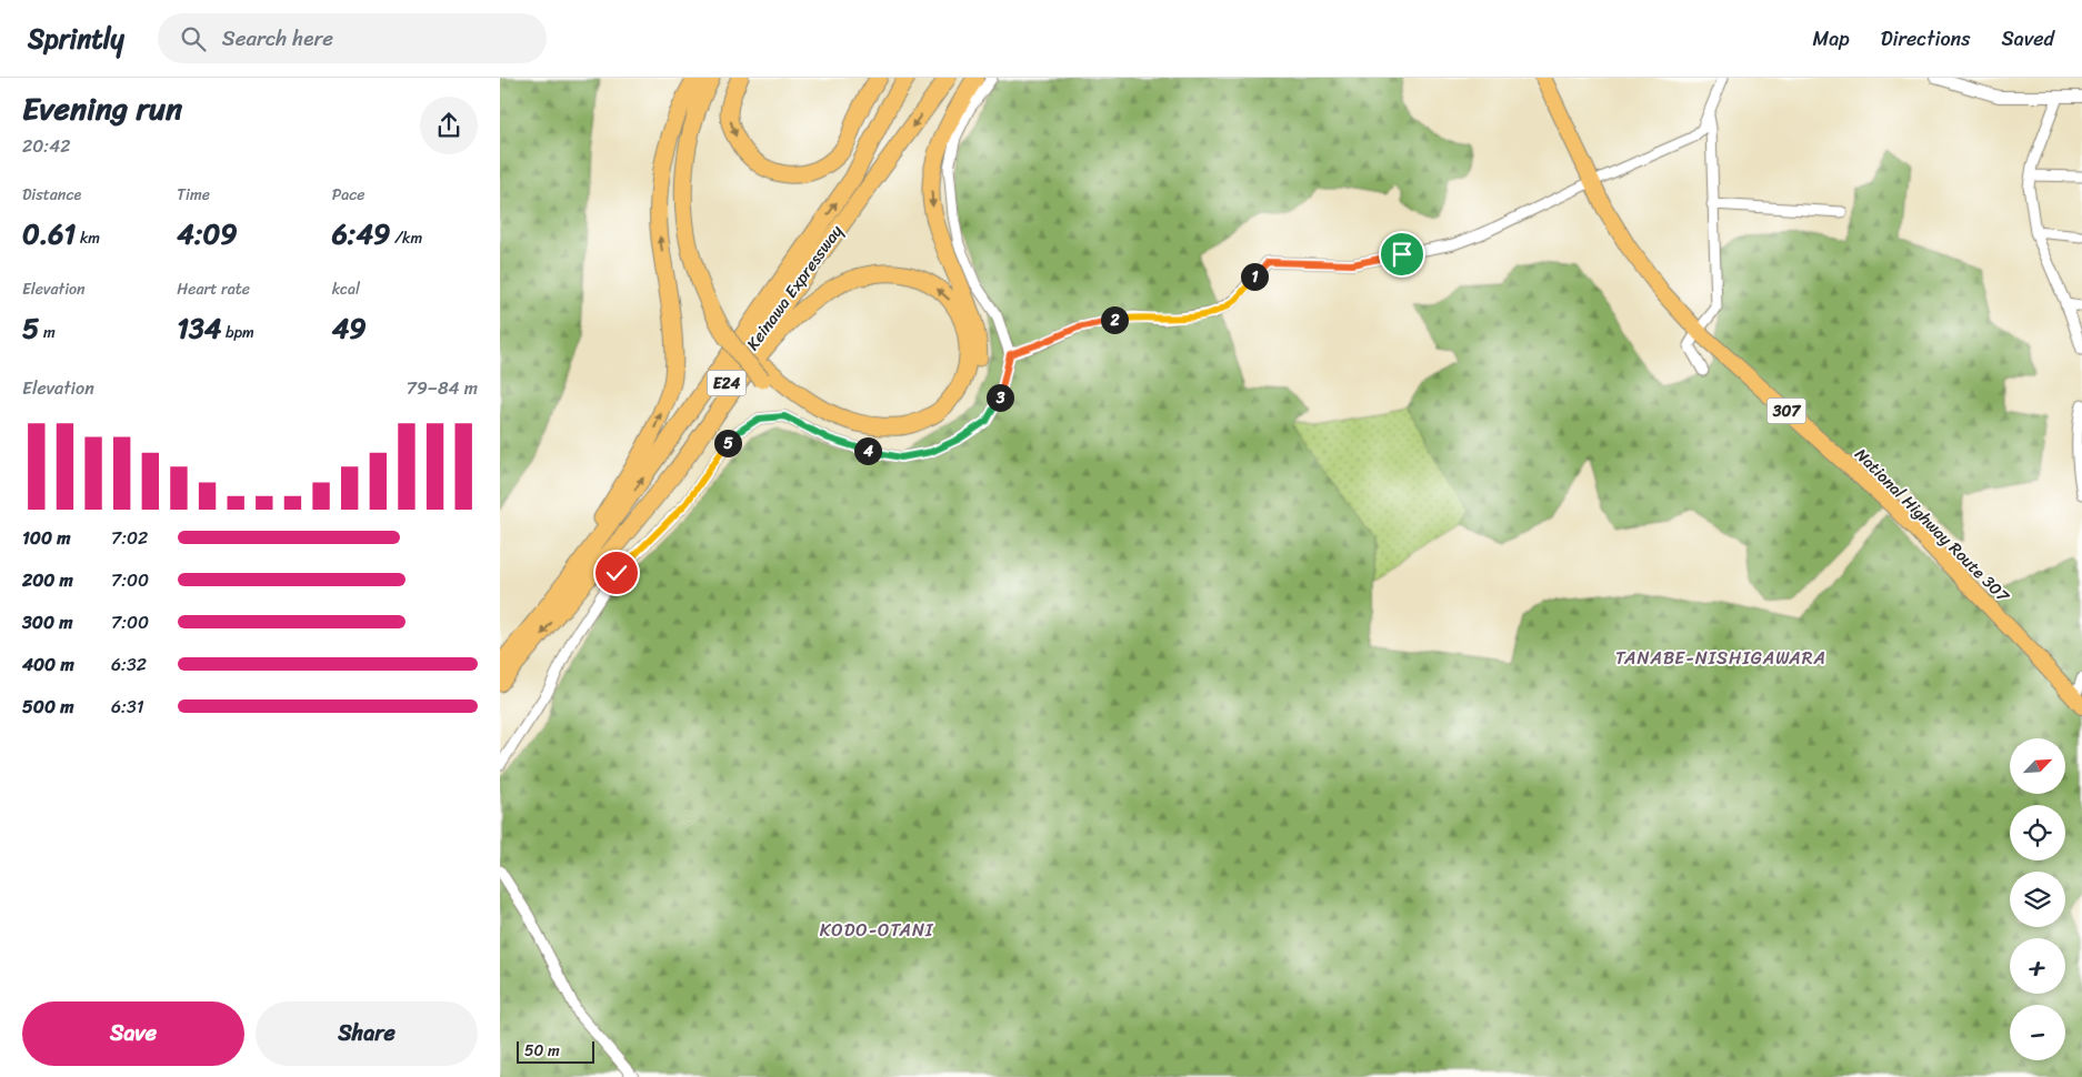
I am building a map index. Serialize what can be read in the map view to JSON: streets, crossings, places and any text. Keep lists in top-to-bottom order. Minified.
{"streets":{"highway":["Keinawa Expressway","E24","307","National Highway Route 307"]},"districts":["TANABE-NISHIGAWARA","KODO-OTANI"],"scale_bar":"50 m","north":"top right","page":{"header":"Sprintly","search":"Search here","nav":["Map","Directions","Saved"],"heading":["Evening run","20:42"],"stats":[["Distance","0.61 km"],["Time","4:09"],["Pace","6:49 /km"],["Elevation","5 m"],["Heart rate","134 bpm"],["kcal","49"]],"pins":["1","2","3","5","4"],"chart":["Elevation","79–84 m"],"list":[{"name":"100 m","note":"7:02"},{"name":"200 m","note":"7:00"},{"name":"300 m","note":"7:00"},{"name":"400 m","note":"6:32"},{"name":"500 m","note":"6:31"}],"map_buttons":["+","−"],"buttons":["Save","Share"],"scale":"50 m"}}
